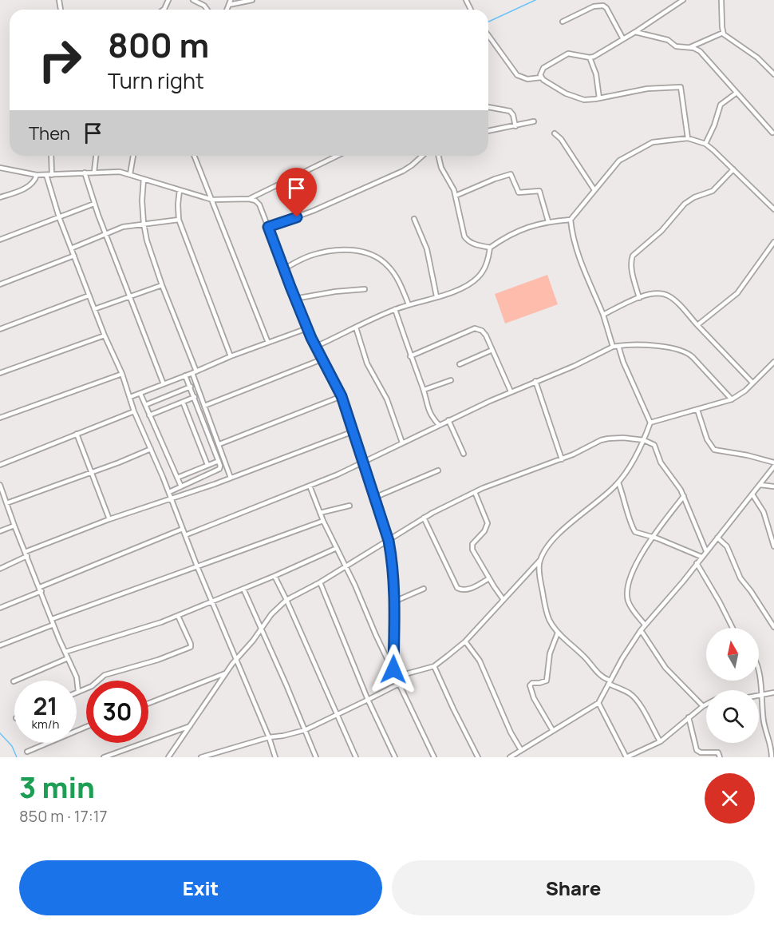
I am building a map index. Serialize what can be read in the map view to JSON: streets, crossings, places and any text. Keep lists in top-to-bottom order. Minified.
{"north":"top","page":{"turn":["800 m","Turn right"],"then":"Then","speed":"21 km/h","limit":"30","heading":["3 min","850 m · 17:17"],"buttons":["Exit","Share"]}}
